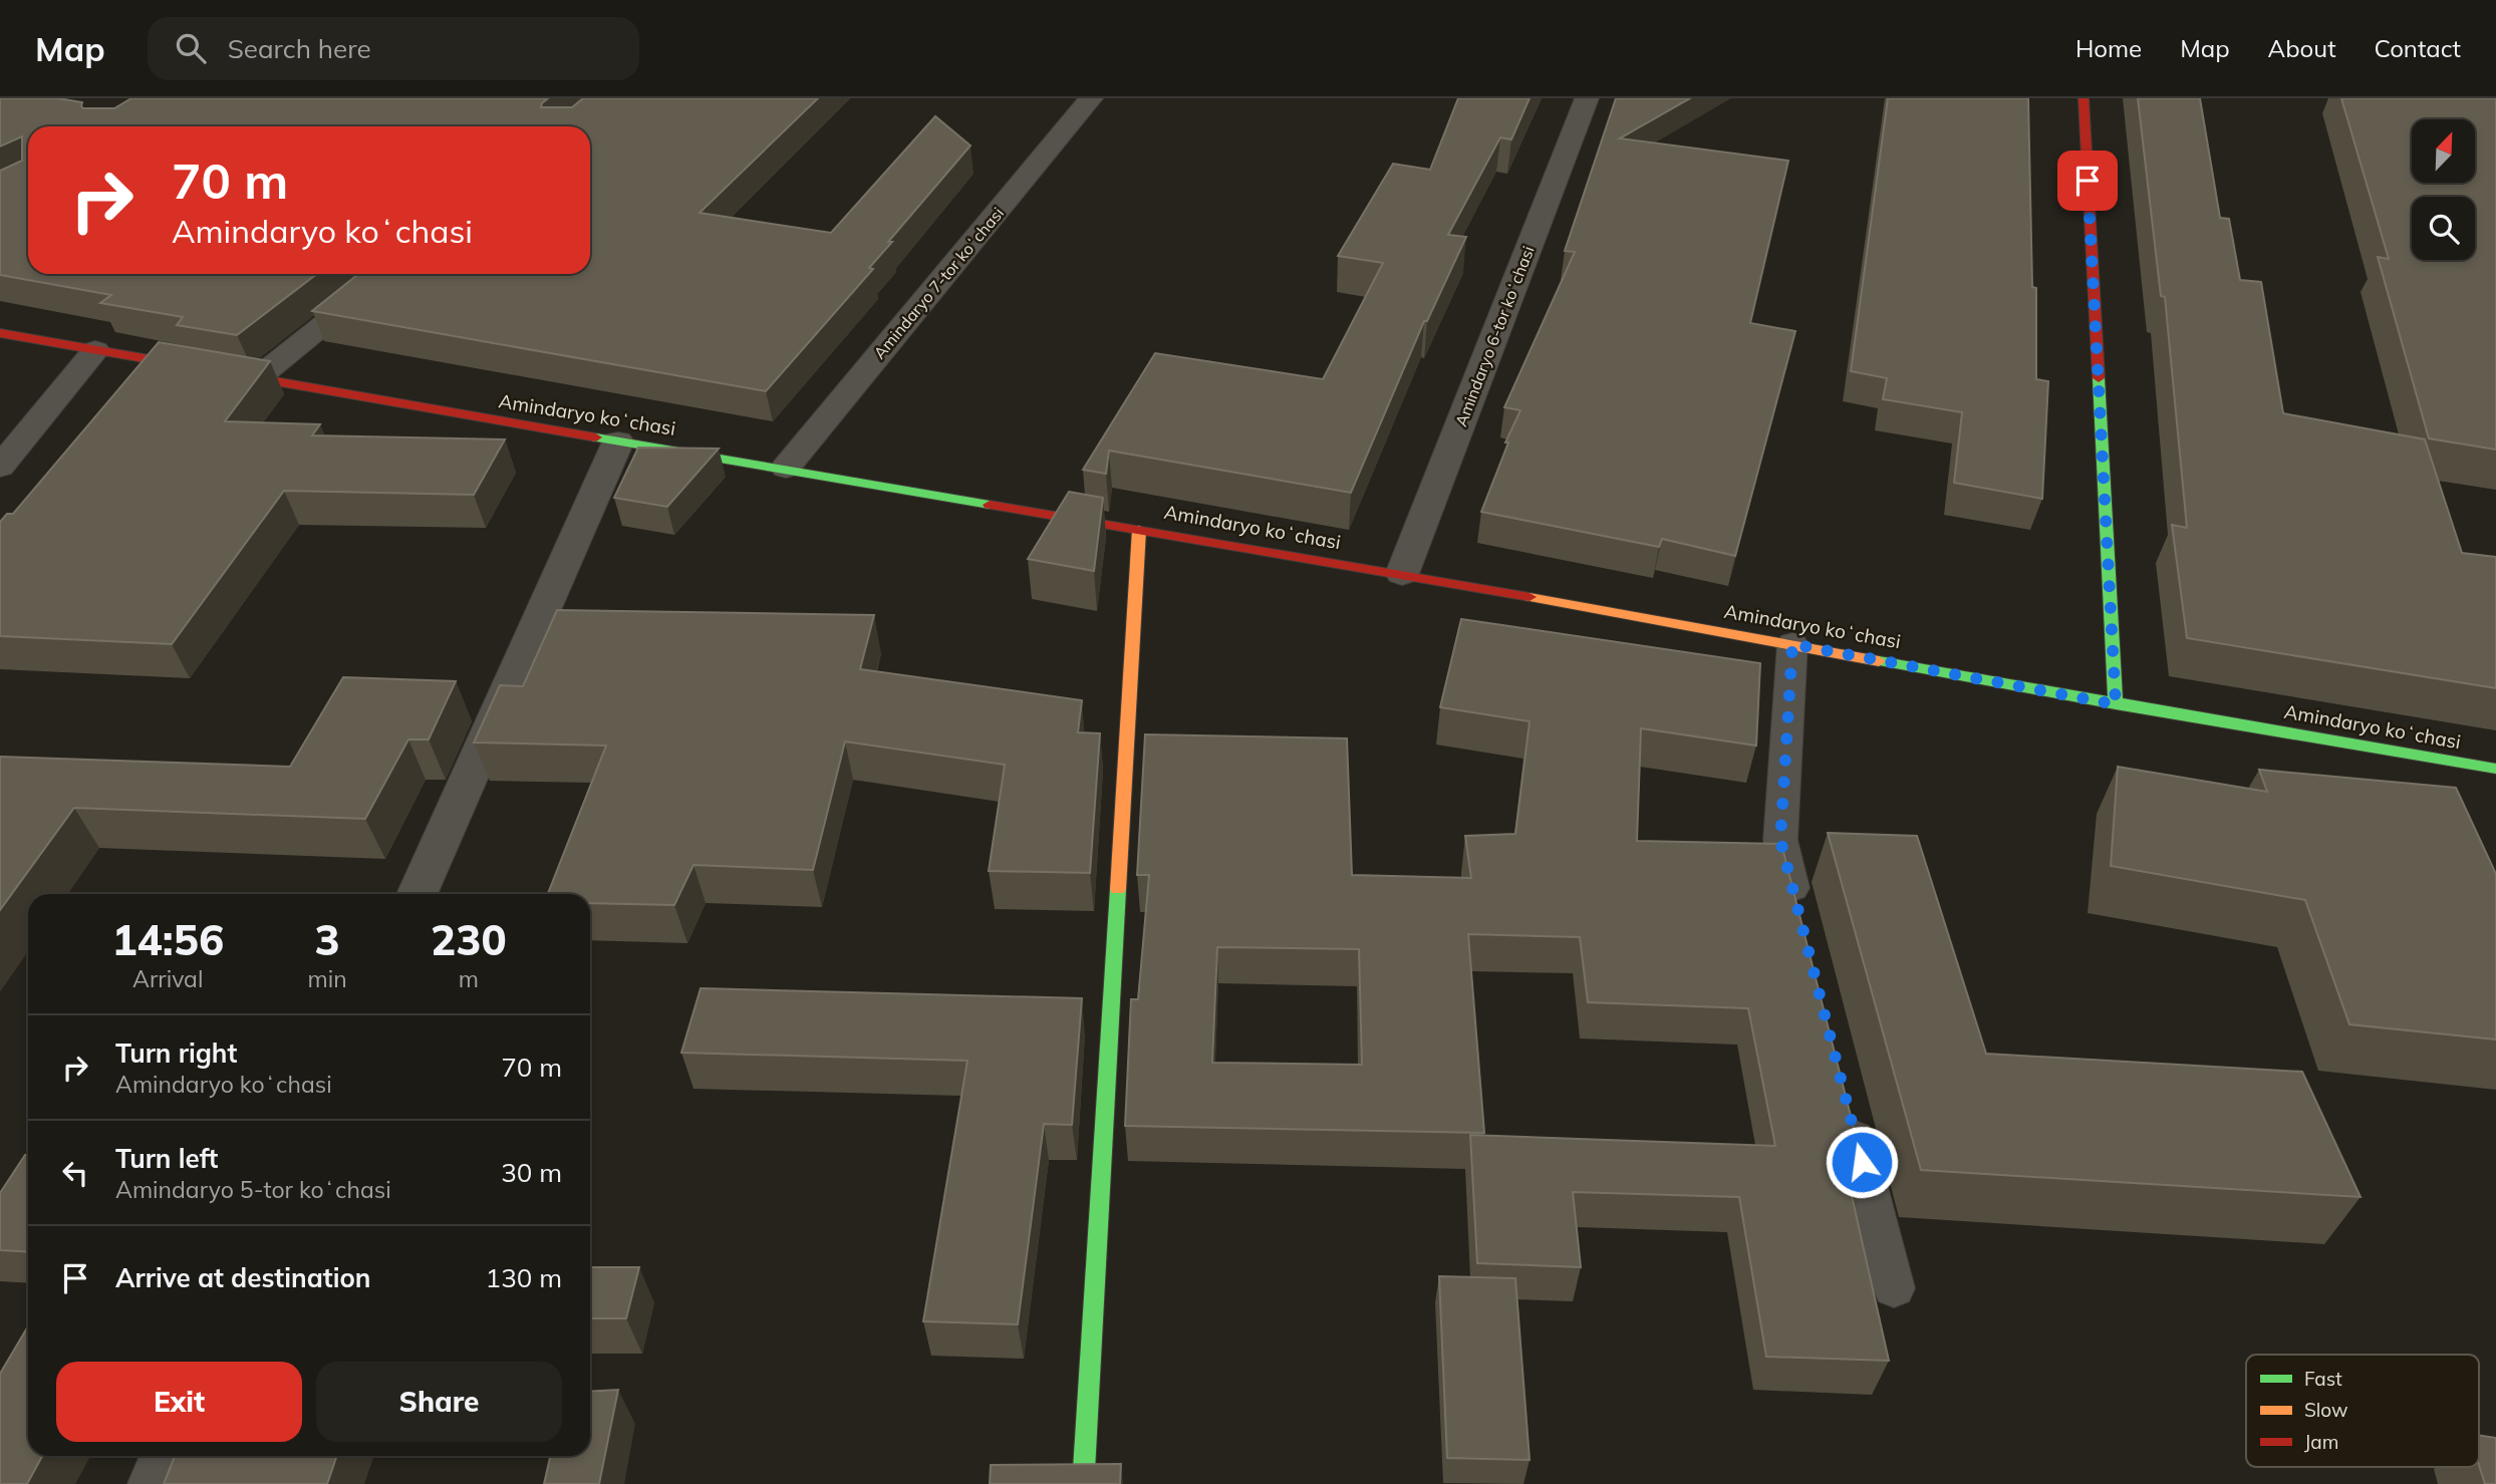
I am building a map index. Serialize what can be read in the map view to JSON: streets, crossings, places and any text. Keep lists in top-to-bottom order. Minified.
{"streets":{"street":["Amindaryo 7-tor koʻchasi","Amindaryo 6-tor koʻchasi","Amindaryo koʻchasi"]},"crossings":[["Amindaryo 7-tor koʻchasi","Amindaryo koʻchasi"],["Amindaryo 6-tor koʻchasi","Amindaryo koʻchasi"]],"legend":["Fast","Slow","Jam"],"north":"top right","page":{"header":"Map","search":"Search here","nav":["Home","Map","About","Contact"],"turn":["70 m","Amindaryo koʻchasi"],"eta":["14:56","Arrival","3","min","230","m"],"list":[{"name":"Turn right","note":"Amindaryo koʻchasi","value":"70 m"},{"name":"Turn left","note":"Amindaryo 5-tor koʻchasi","value":"30 m"},{"name":"Arrive at destination","value":"130 m"}],"buttons":["Exit","Share"]}}
